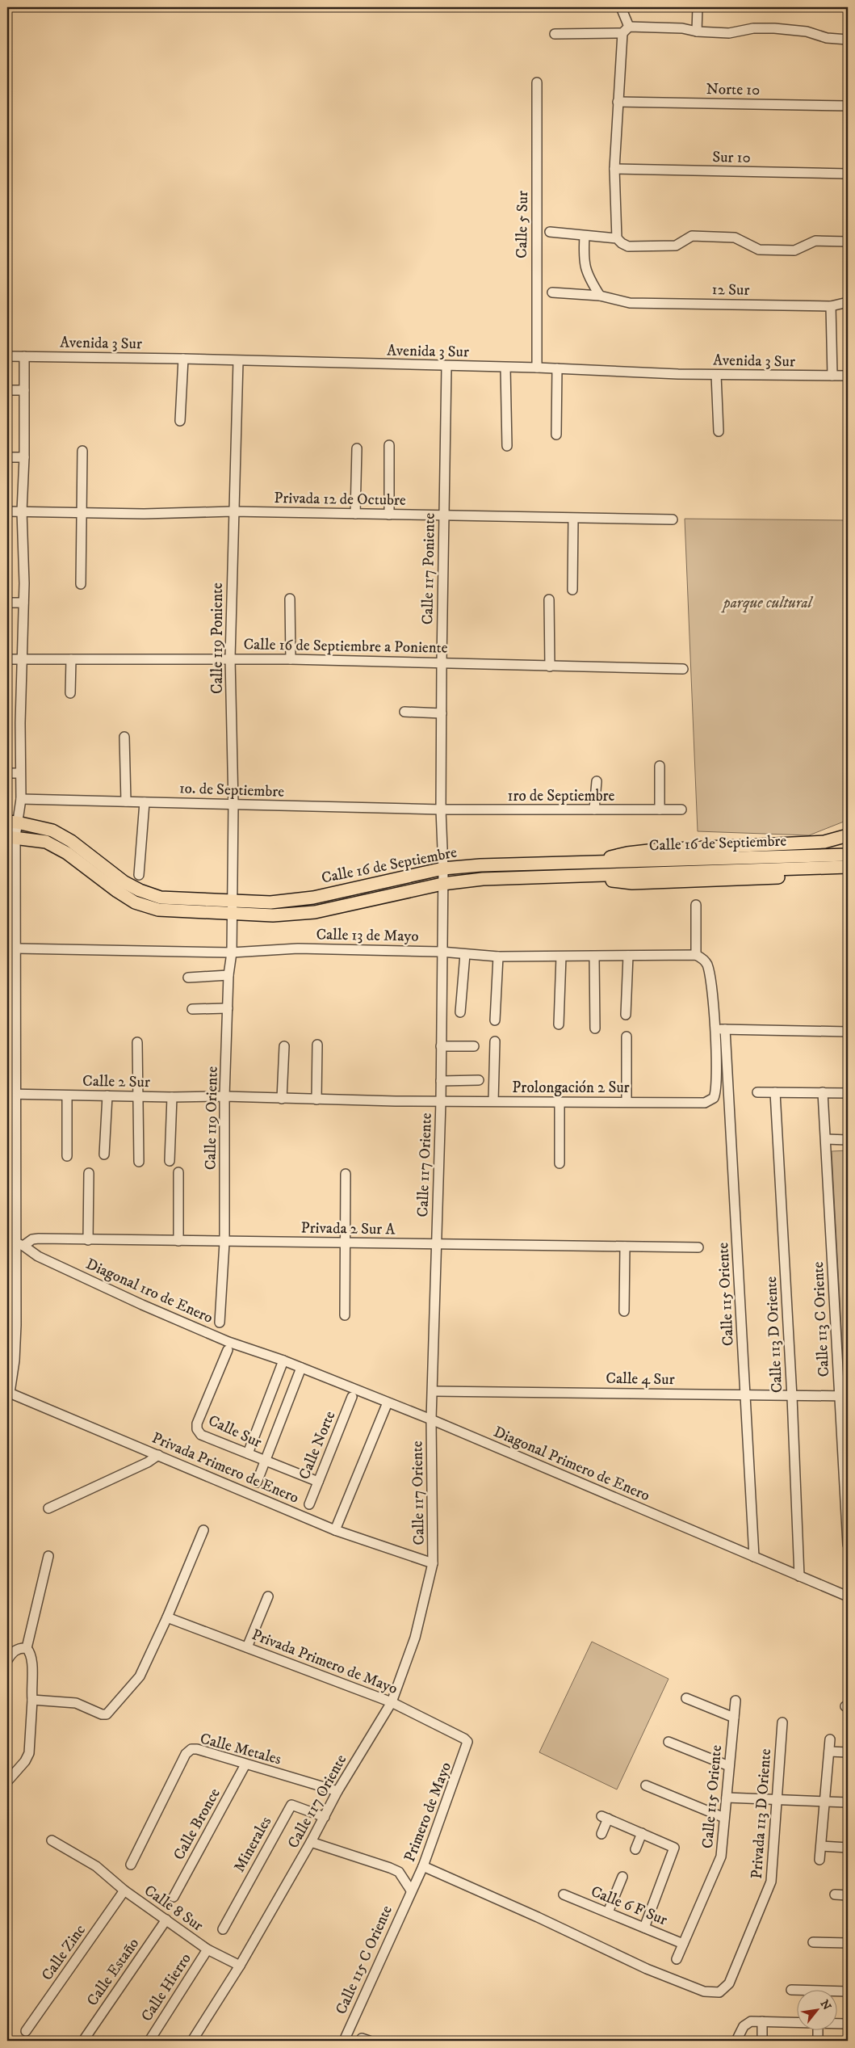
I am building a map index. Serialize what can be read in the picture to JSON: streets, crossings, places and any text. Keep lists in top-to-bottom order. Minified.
{"streets":{"main road":["Calle 16 de Septiembre"],"street":["Norte 10","Sur 10","Calle 5 Sur","12 Sur","Avenida 3 Sur","Privada 12 de Octubre","Calle 117 Poniente","Calle 119 Poniente","Calle 16 de Septiembre a Poniente","1o. de Septiembre","1ro de Septiembre","Calle 13 de Mayo","Calle 2 Sur","Prolongación 2 Sur","Calle 119 Oriente","Calle 117 Oriente","Privada 2 Sur A","Diagonal 1ro de Enero","Calle 115 Oriente","Calle 113 C Oriente","Calle 113 D Oriente","Calle 4 Sur","Calle Sur","Calle Norte","Diagonal Primero de Enero","Privada Primero de Enero","Privada Primero de Mayo","Calle Metales","Primero de Mayo","Privada 113 D Oriente","Calle Bronce","Minerales","Calle 6 F Sur","Calle 8 Sur","Calle Zinc","Calle 115 C Oriente","Calle Estaño","Calle Hierro"]},"crossings":[["Calle 5 Sur","Avenida 3 Sur"],["Avenida 3 Sur","Calle 117 Poniente"],["Avenida 3 Sur","Calle 119 Poniente"],["Privada 12 de Octubre","Calle 117 Poniente"],["Privada 12 de Octubre","Calle 119 Poniente"],["Calle 117 Poniente","Calle 16 de Septiembre a Poniente"],["Calle 117 Poniente","1o. de Septiembre"],["Calle 117 Poniente","1ro de Septiembre"],["Calle 117 Poniente","Calle 16 de Septiembre"],["Calle 117 Poniente","Calle 117 Oriente"],["Calle 119 Poniente","Calle 16 de Septiembre a Poniente"],["Calle 119 Poniente","1o. de Septiembre"],["Calle 119 Poniente","Calle 16 de Septiembre"],["Calle 119 Poniente","Calle 119 Oriente"],["1o. de Septiembre","1ro de Septiembre"],["Calle 16 de Septiembre","Calle 119 Oriente"],["Calle 16 de Septiembre","Calle 117 Oriente"],["Calle 13 de Mayo","Calle 119 Oriente"],["Calle 13 de Mayo","Calle 117 Oriente"],["Calle 2 Sur","Prolongación 2 Sur"],["Calle 2 Sur","Calle 119 Oriente"],["Prolongación 2 Sur","Calle 119 Oriente"],["Prolongación 2 Sur","Calle 117 Oriente"],["Calle 119 Oriente","Privada 2 Sur A"],["Calle 117 Oriente","Privada 2 Sur A"],["Calle 117 Oriente","Calle 4 Sur"],["Calle 117 Oriente","Diagonal Primero de Enero"],["Calle 117 Oriente","Privada Primero de Enero"],["Calle 117 Oriente","Privada Primero de Mayo"],["Calle 117 Oriente","Calle Metales"],["Calle 117 Oriente","Minerales"],["Calle 117 Oriente","Calle 8 Sur"],["Privada 2 Sur A","Diagonal 1ro de Enero"],["Diagonal 1ro de Enero","Diagonal Primero de Enero"],["Calle 115 Oriente","Calle 4 Sur"],["Calle 115 Oriente","Diagonal Primero de Enero"],["Calle 115 Oriente","Calle 6 F Sur"],["Calle 113 C Oriente","Calle 4 Sur"],["Calle 113 D Oriente","Calle 4 Sur"],["Calle 113 D Oriente","Diagonal Primero de Enero"],["Calle Sur","Calle Norte"],["Privada Primero de Mayo","Primero de Mayo"],["Calle Metales","Calle Bronce"],["Primero de Mayo","Privada 113 D Oriente"],["Primero de Mayo","Calle 115 C Oriente"],["Calle 8 Sur","Calle Zinc"],["Calle 8 Sur","Calle Estaño"],["Calle 8 Sur","Calle Hierro"]],"parks":["parque cultural"],"north":"top right"}
